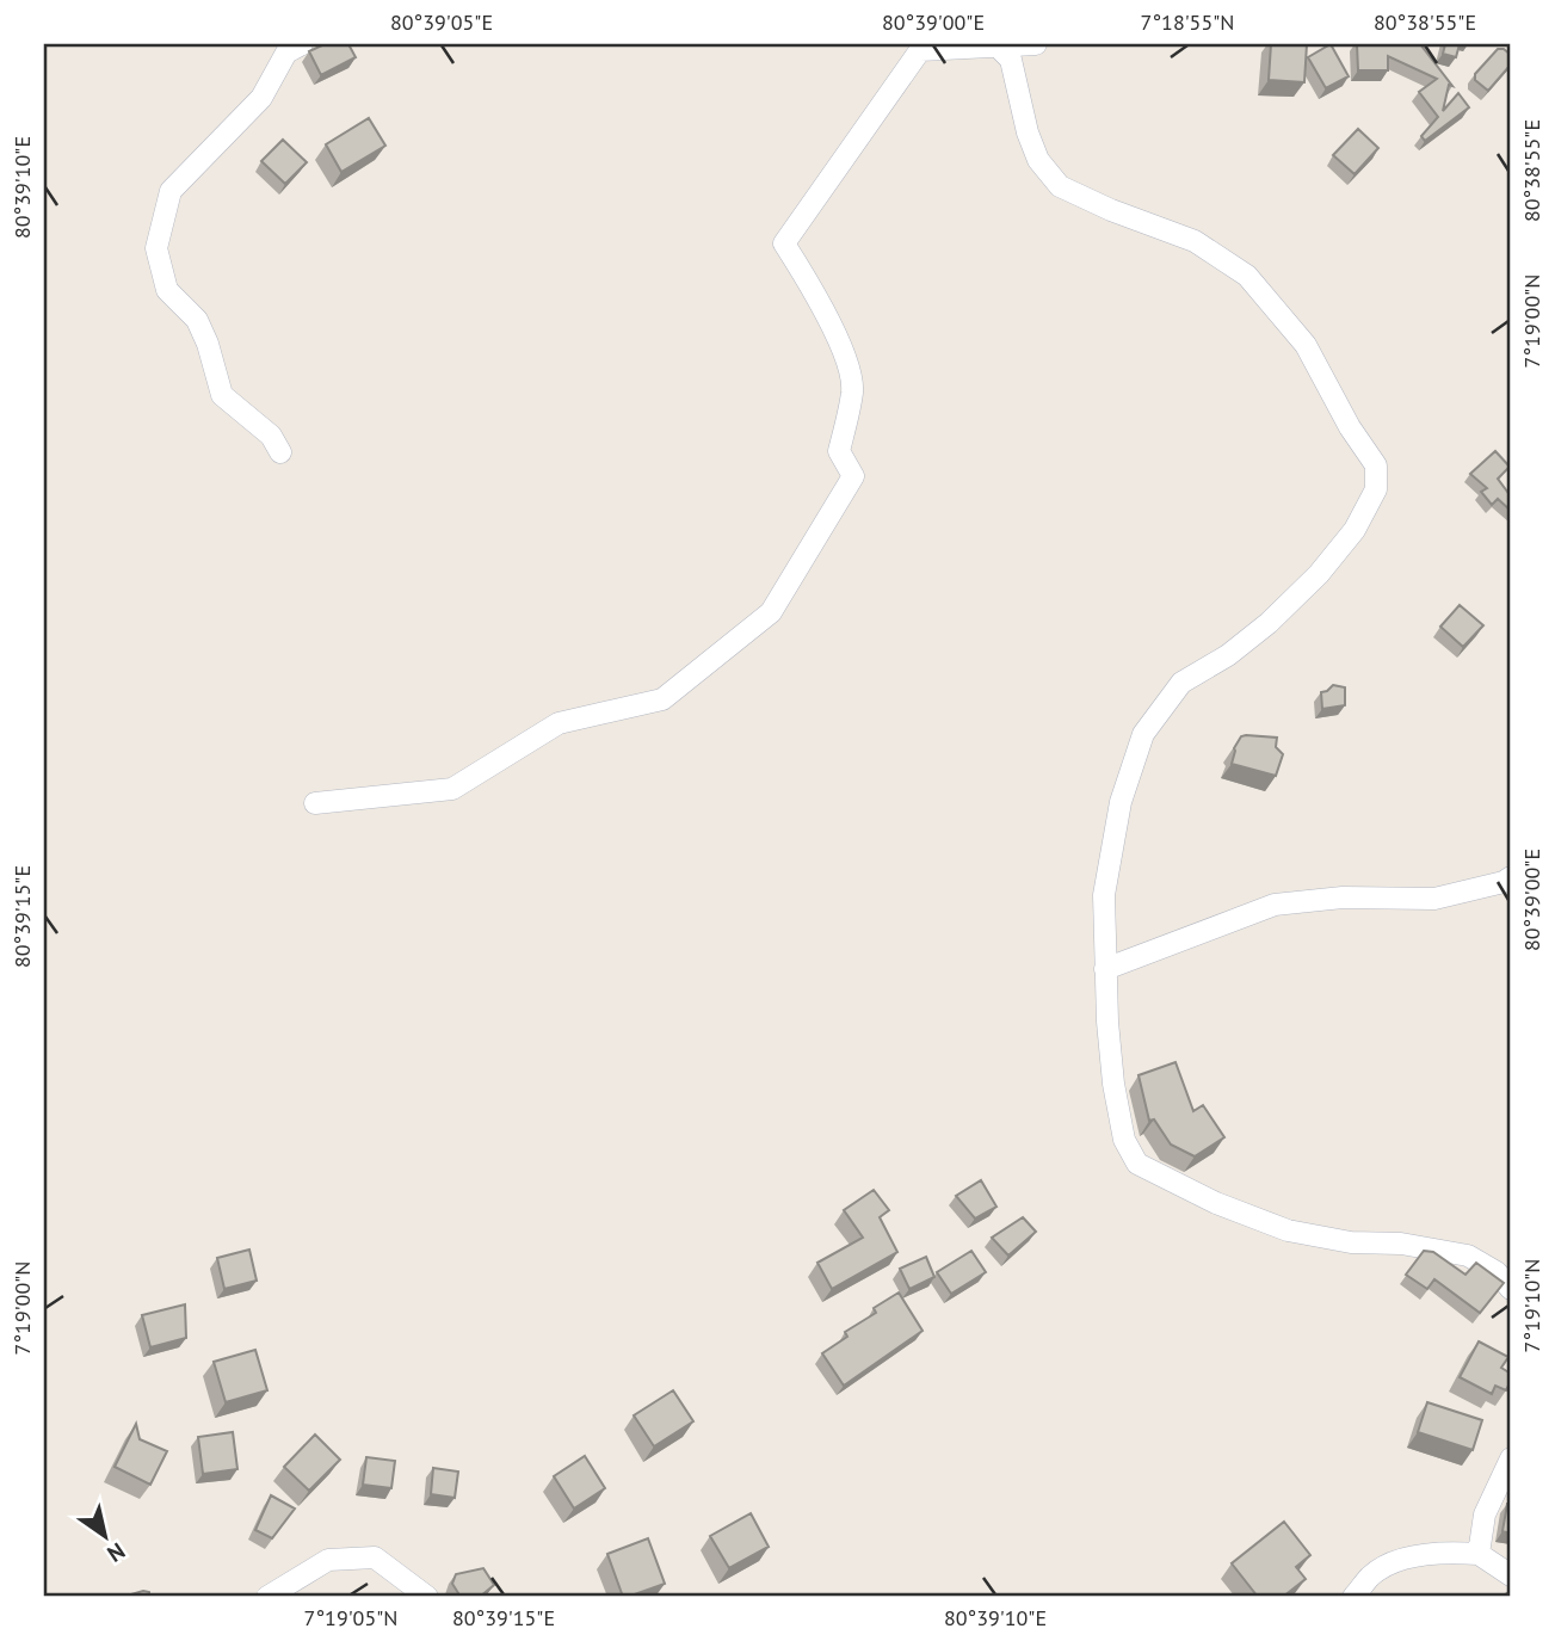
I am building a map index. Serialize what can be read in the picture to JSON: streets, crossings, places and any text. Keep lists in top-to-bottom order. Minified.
{"north":"bottom right","coordinates":["80°39'05\"E","80°39'00\"E","7°18'55\"N","80°38'55\"E","80°39'10\"E","7°19'00\"N","80°39'15\"E","7°19'10\"N","7°19'05\"N"]}
